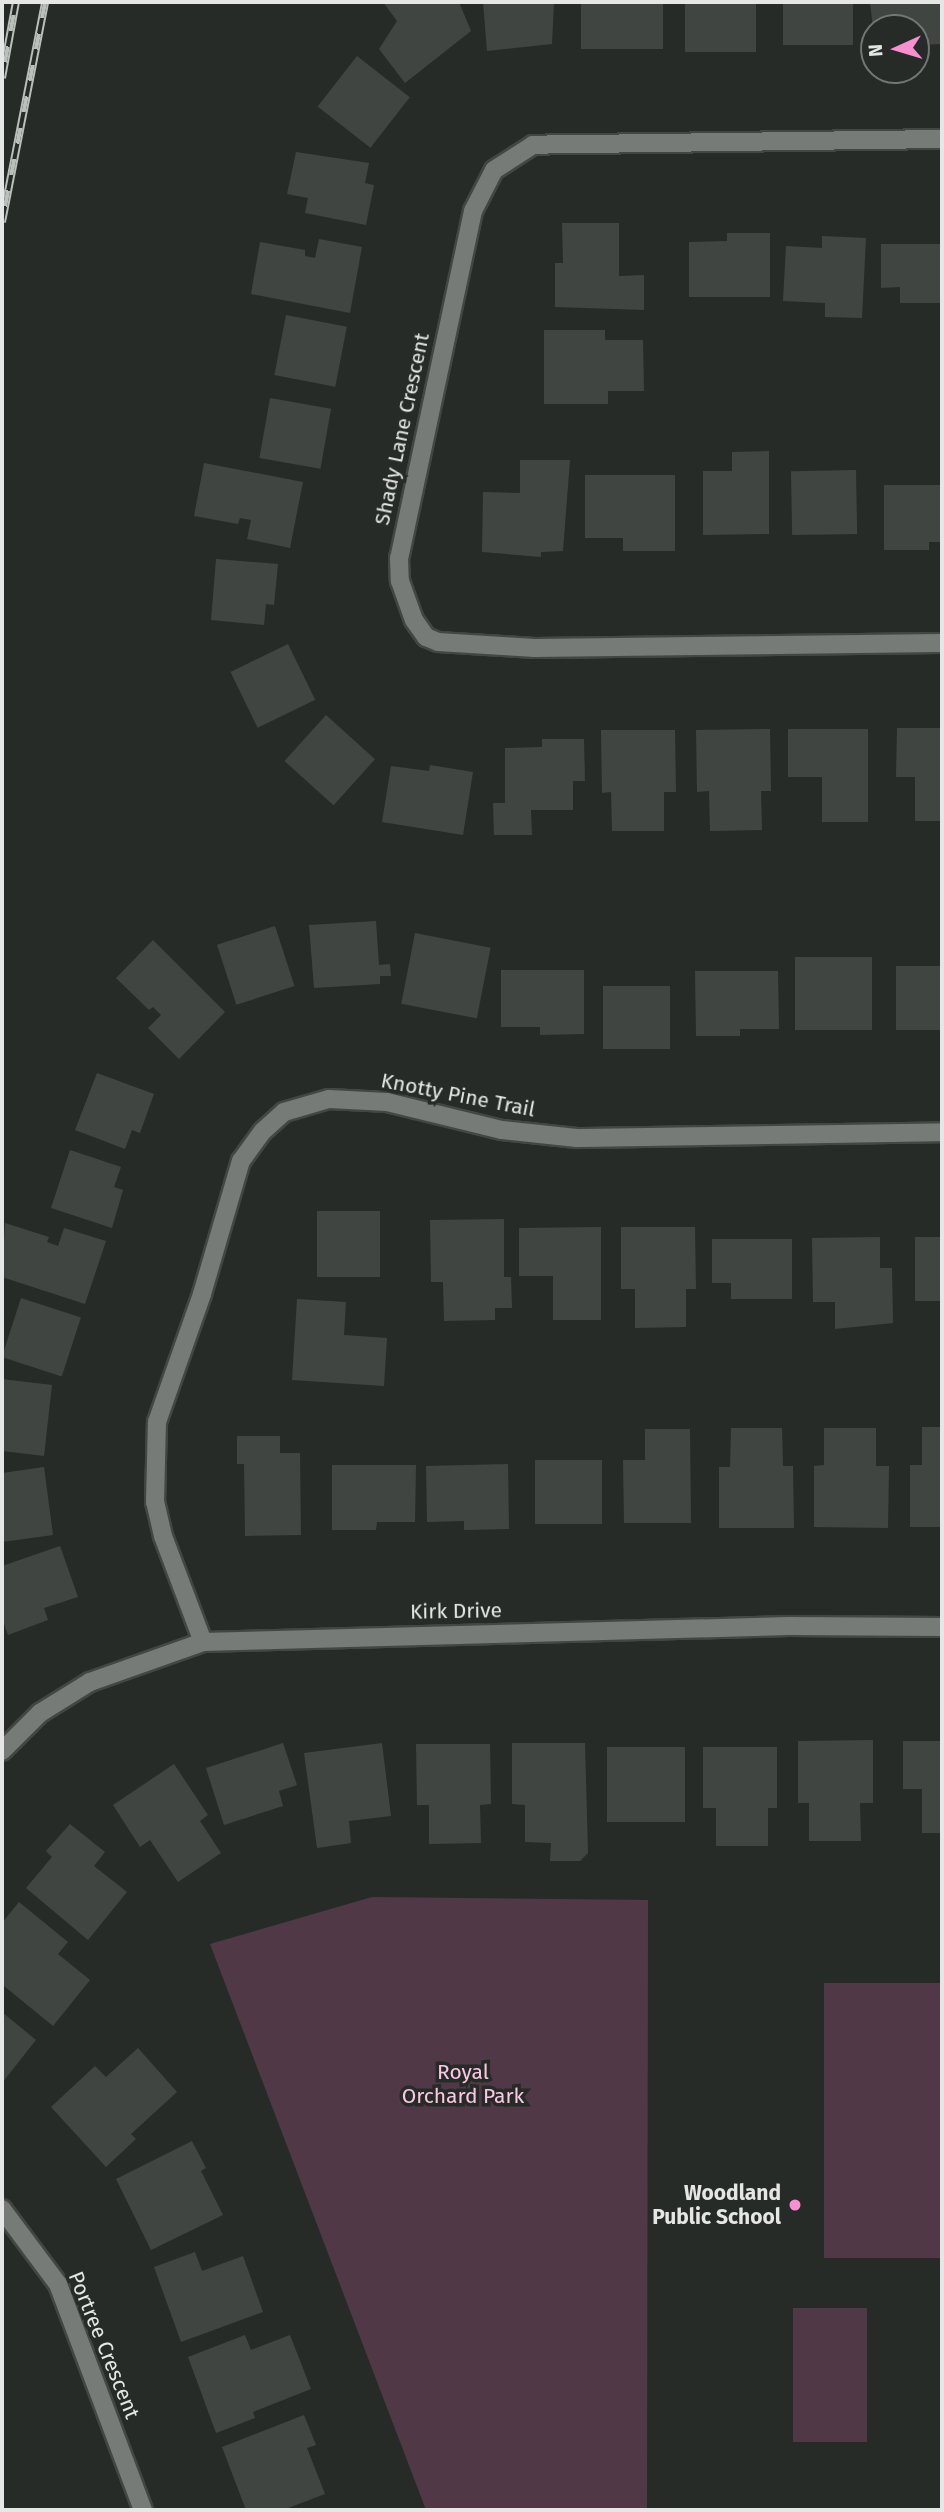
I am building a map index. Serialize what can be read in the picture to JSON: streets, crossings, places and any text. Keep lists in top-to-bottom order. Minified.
{"streets":{"street":["Shady Lane Crescent","Knotty Pine Trail","Kirk Drive","Portree Crescent"]},"crossings":[["Knotty Pine Trail","Kirk Drive"]],"parks":["Royal Orchard Park"],"places":["Woodland Public School"],"north":"left"}
